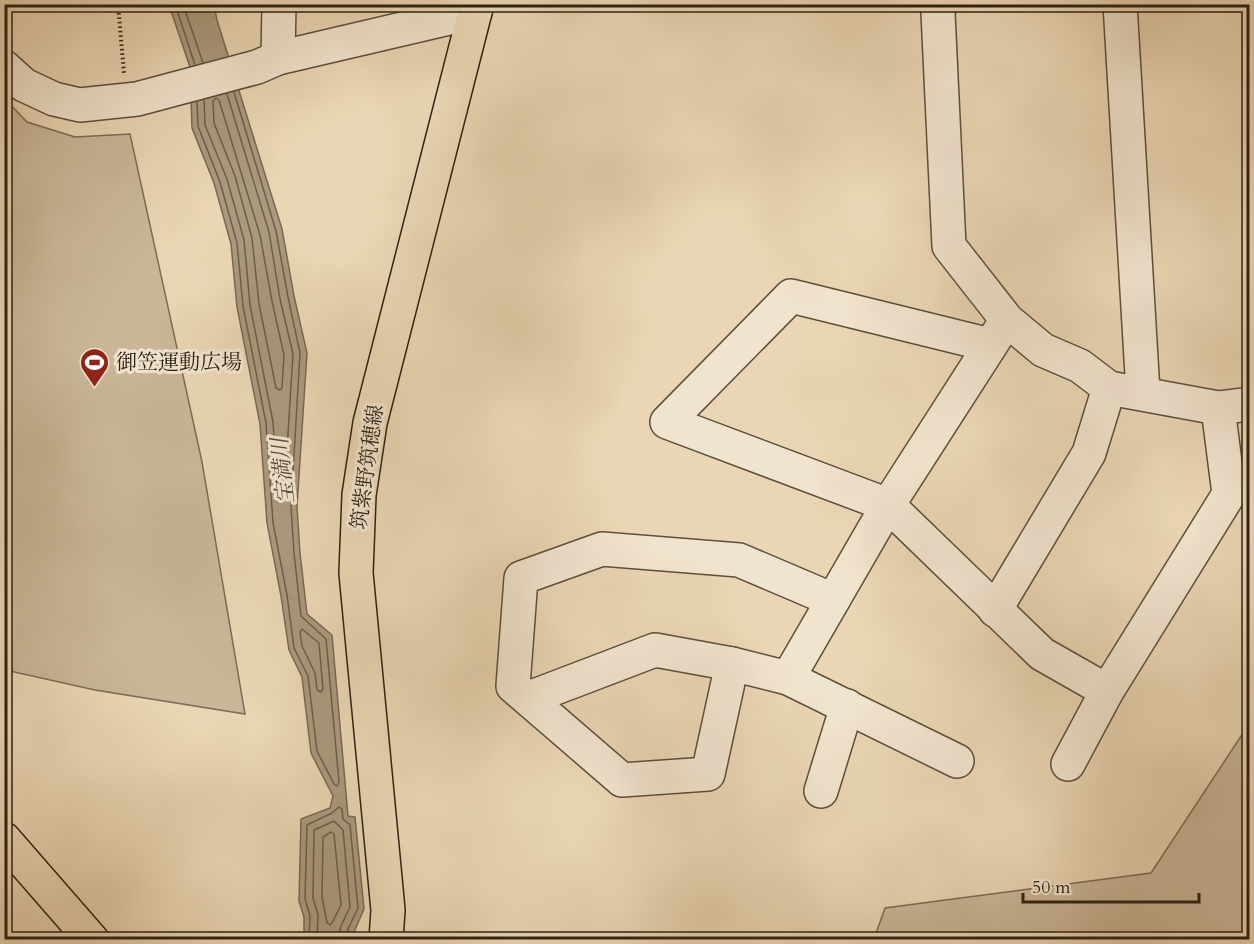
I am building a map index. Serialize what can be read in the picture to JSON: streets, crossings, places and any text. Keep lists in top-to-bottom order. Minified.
{"streets":{"main road":["筑紫野筑穂線"]},"water":["宝満川"],"places":{"sports":["御笠運動広場"]},"scale_bar":"50 m"}
